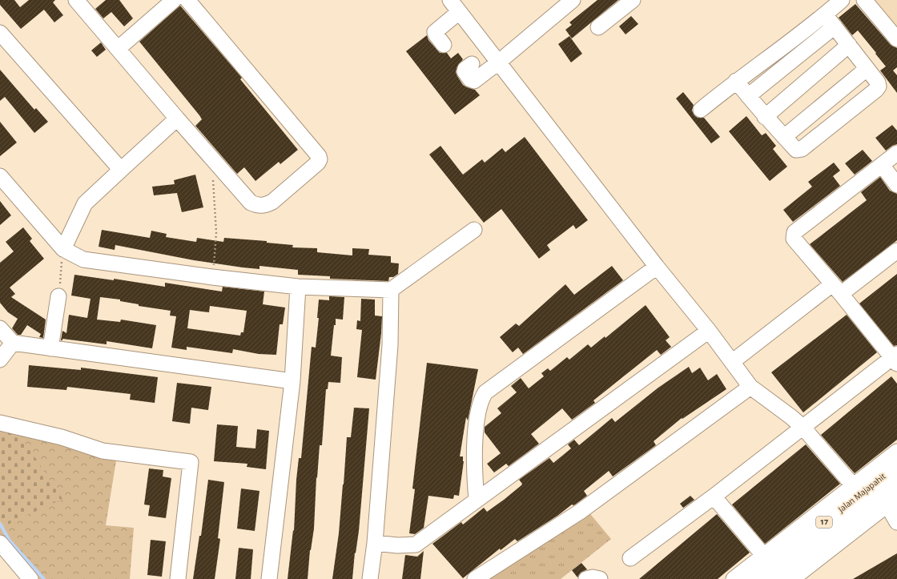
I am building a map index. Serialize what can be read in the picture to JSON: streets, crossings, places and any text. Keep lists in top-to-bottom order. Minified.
{"streets":{"highway":["Jalan Majapahit","17"]}}
